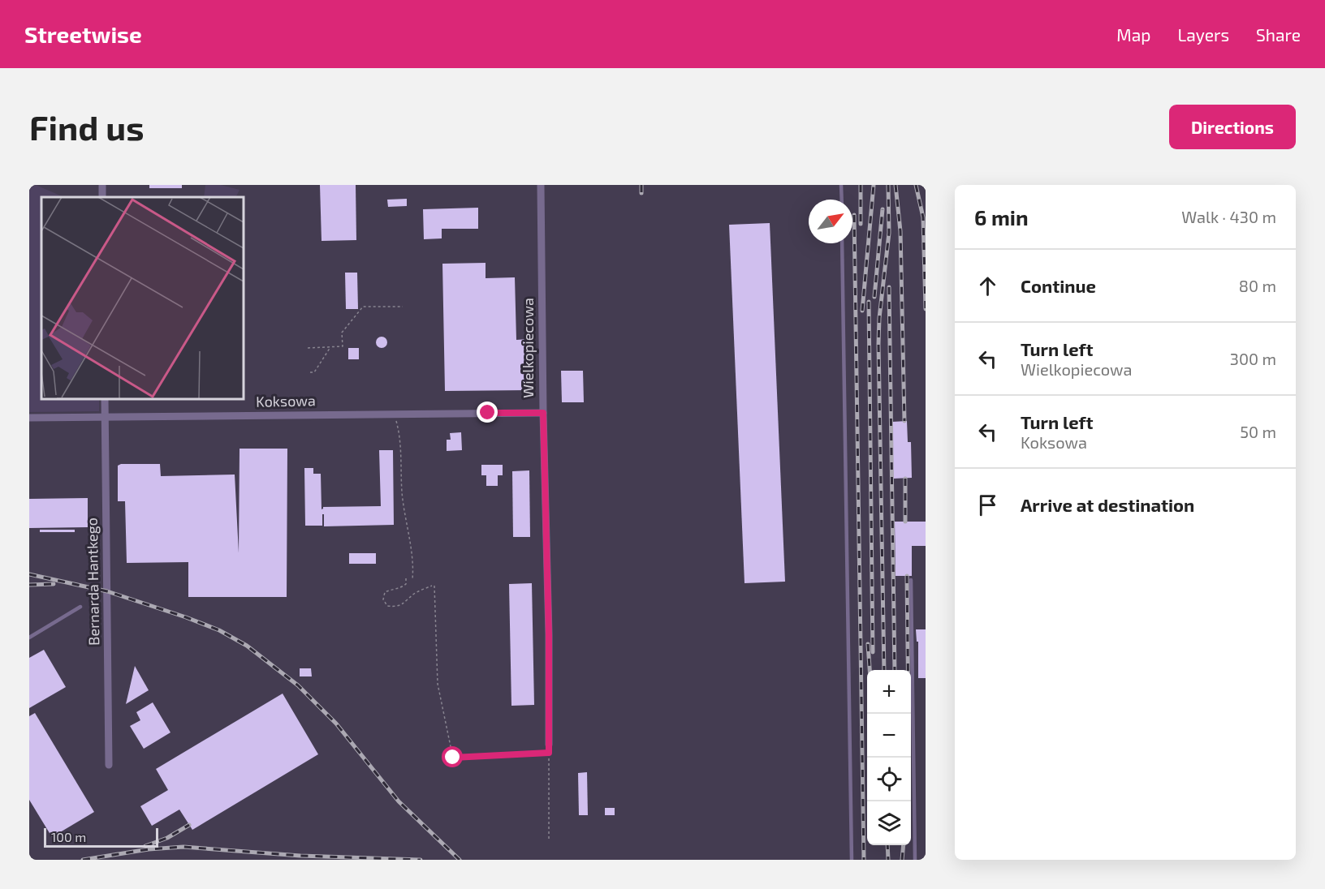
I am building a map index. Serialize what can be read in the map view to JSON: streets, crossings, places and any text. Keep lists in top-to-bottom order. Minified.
{"streets":{"street":["Wielkopiecowa","Koksowa","Bernarda Hantkego"]},"crossings":[["Wielkopiecowa","Koksowa"],["Koksowa","Bernarda Hantkego"]],"scale_bar":"100 m","north":"top right","page":{"header":"Streetwise","nav":["Map","Layers","Share"],"buttons":"Directions","title":"Find us","heading":["6 min","Walk · 430 m"],"list":[["Continue","80 m"],["Turn left","Wielkopiecowa","300 m"],["Turn left","Koksowa","50 m"],"Arrive at destination"],"map_buttons":["+","−"],"scale":"100 m"}}
